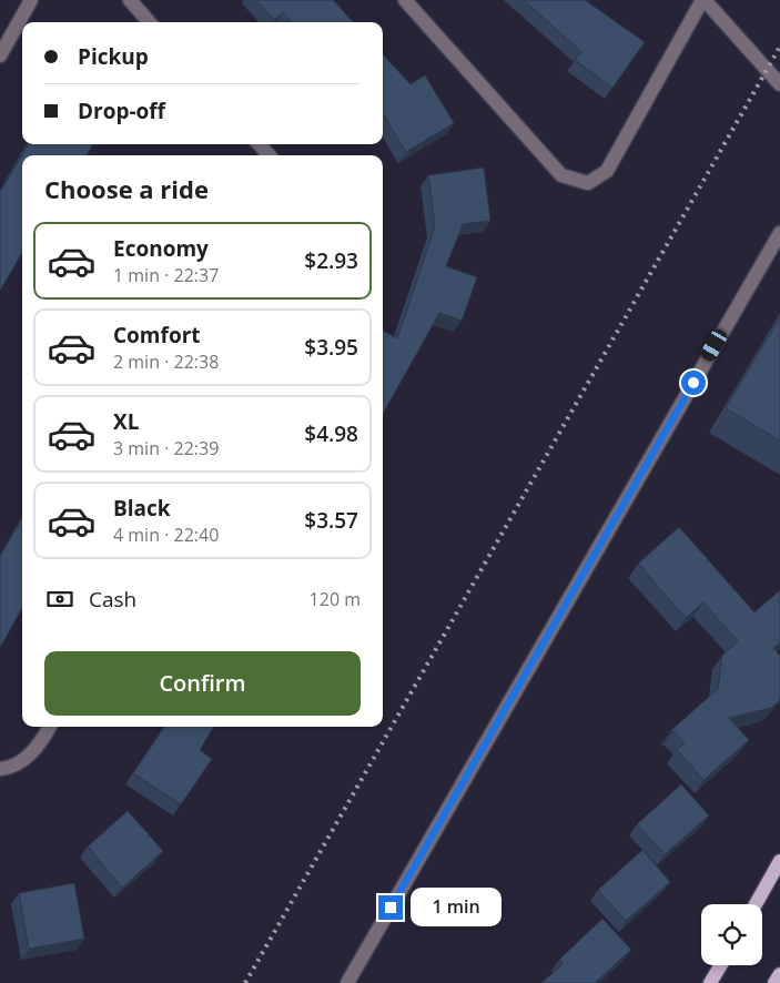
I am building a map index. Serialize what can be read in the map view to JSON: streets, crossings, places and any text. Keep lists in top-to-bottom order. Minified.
{"page":{"banner":["Pickup","Drop-off"],"heading":"Choose a ride","list":[{"name":"Economy","note":"1 min · 22:37","value":"$2.93"},{"name":"Comfort","note":"2 min · 22:38","value":"$3.95"},{"name":"XL","note":"3 min · 22:39","value":"$4.98"},{"name":"Black","note":"4 min · 22:40","value":"$3.57"}],"pay":["Cash","120 m"],"buttons":"Confirm","bubble":"1 min"}}
